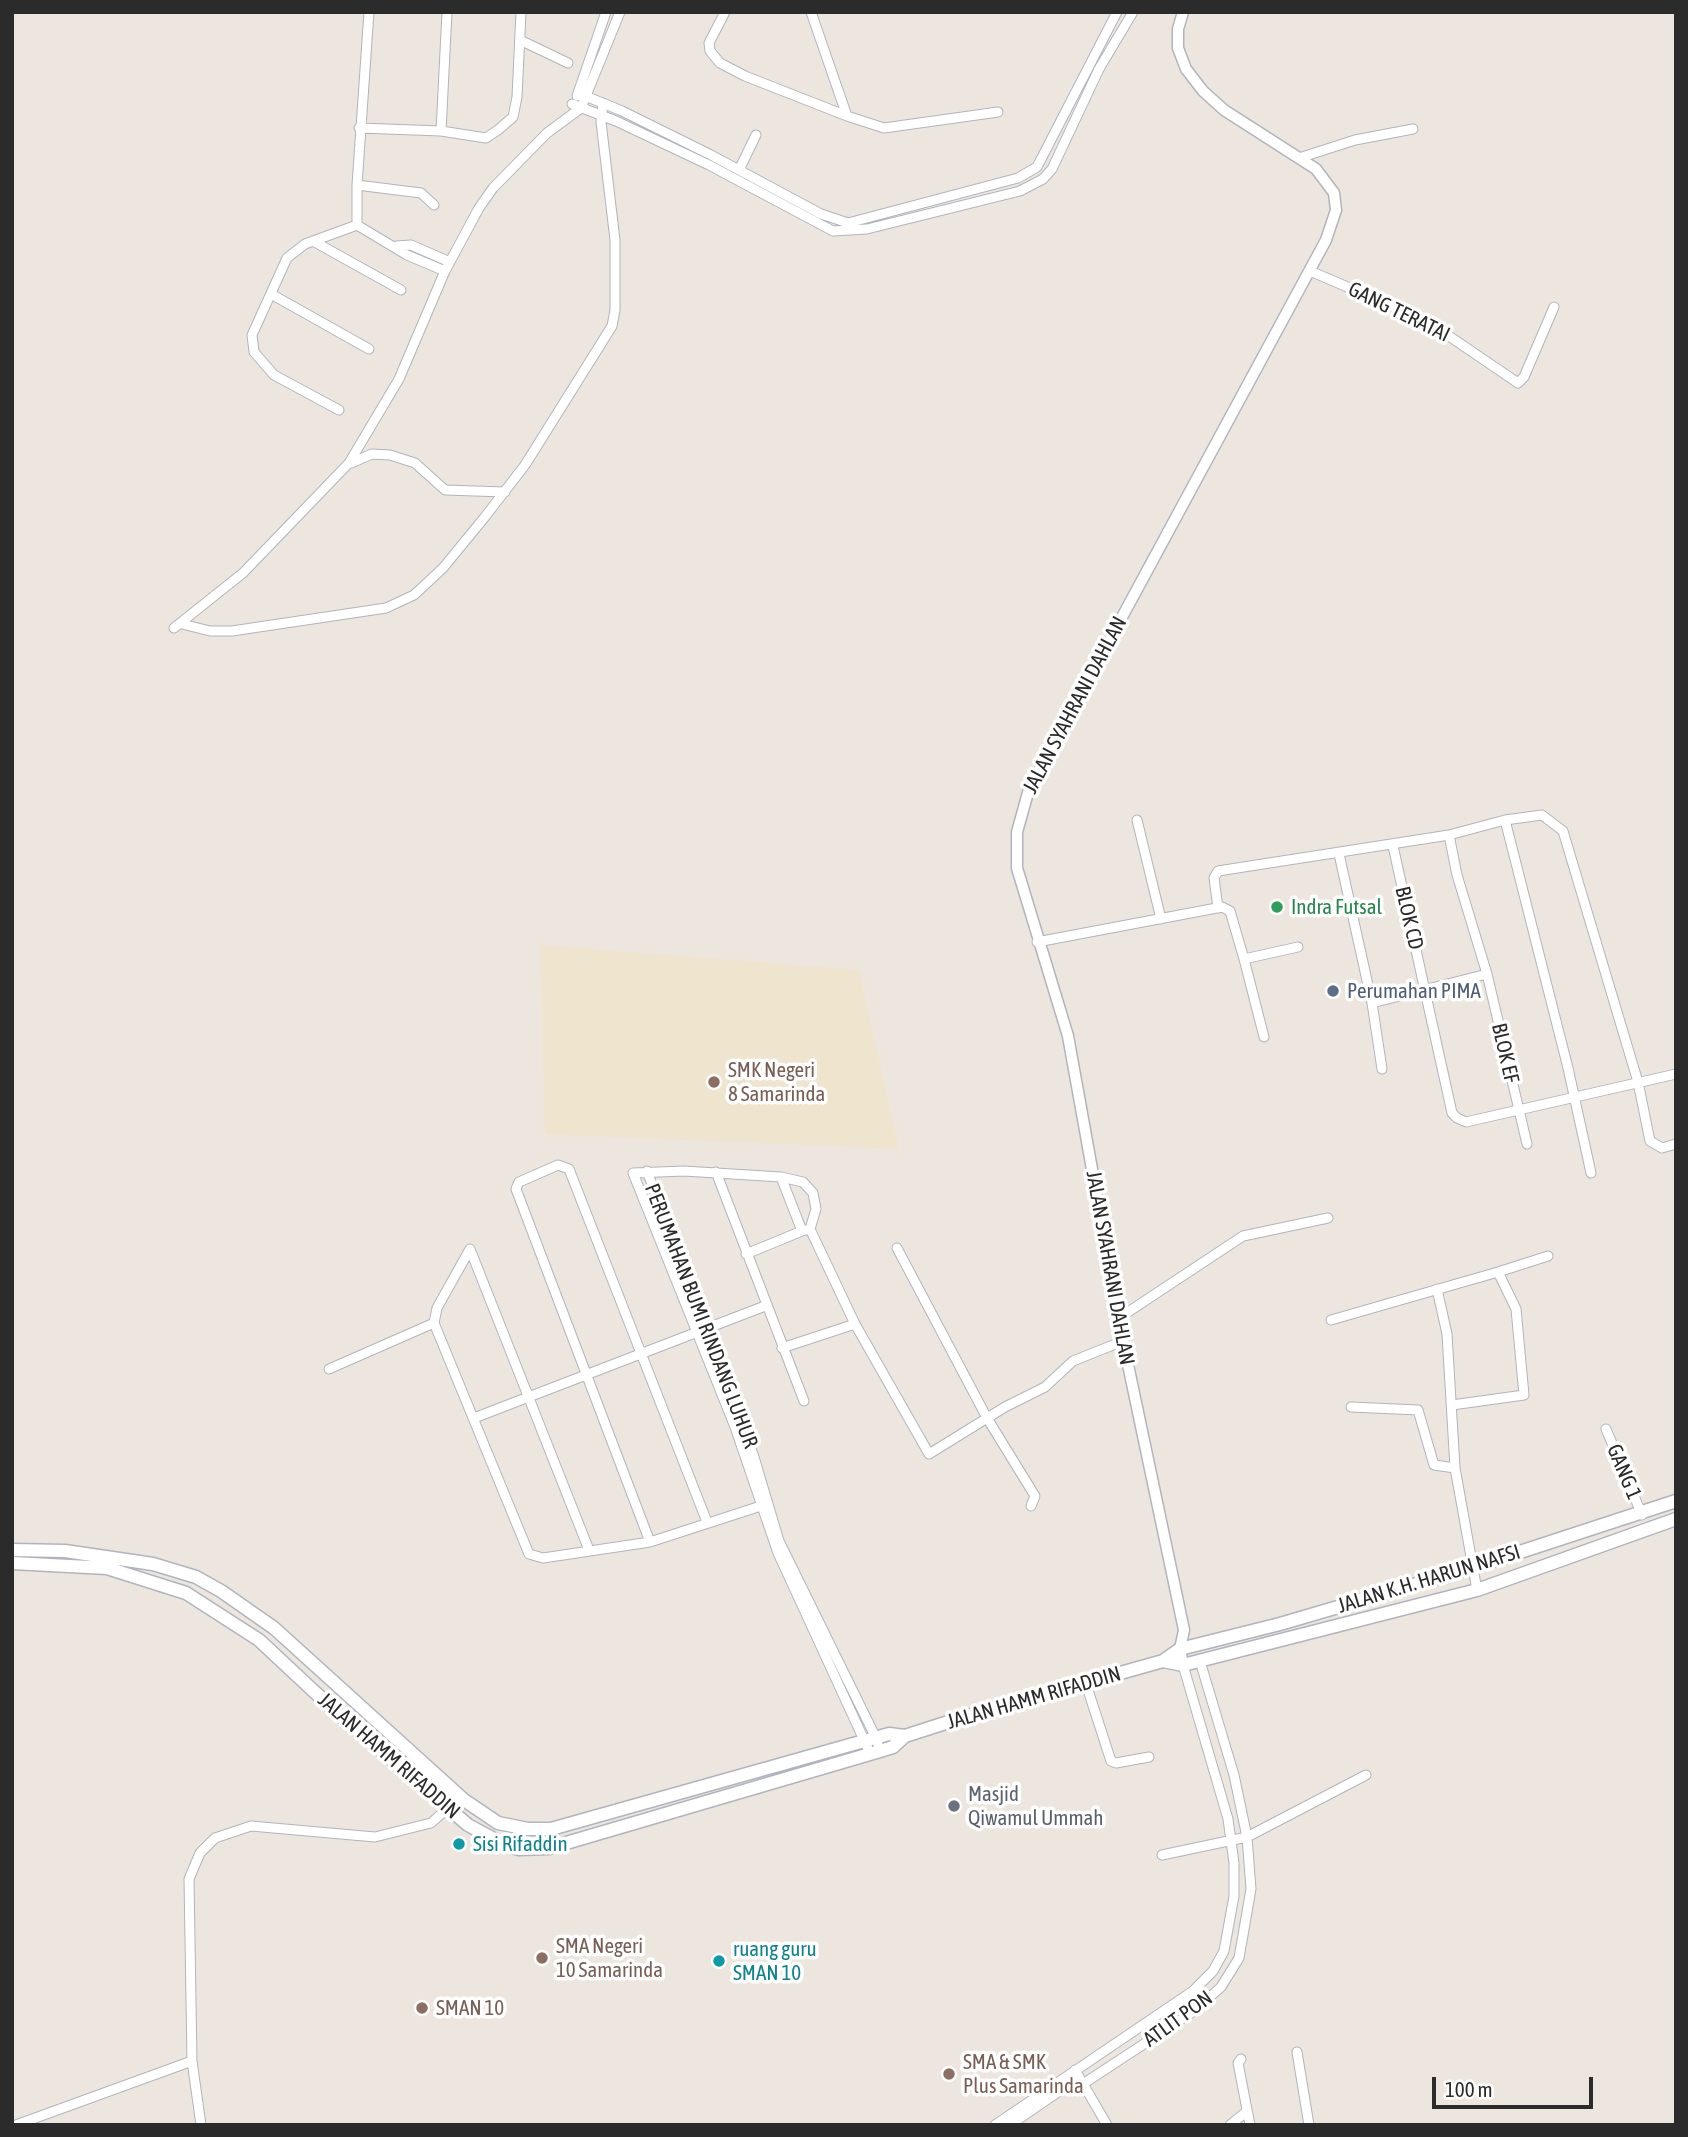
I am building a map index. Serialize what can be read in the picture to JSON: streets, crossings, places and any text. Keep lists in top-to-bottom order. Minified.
{"streets":{"main road":["JALAN K.H. HARUN NAFSI","JALAN HAMM RIFADDIN"],"street":["GANG TERATAI","JALAN SYAHRANI DAHLAN","BLOK CD","BLOK EF","PERUMAHAN BUMI RINDANG LUHUR","GANG 1","ATLIT PON"]},"crossings":[["GANG TERATAI","JALAN SYAHRANI DAHLAN"],["JALAN SYAHRANI DAHLAN","JALAN K.H. HARUN NAFSI"],["JALAN SYAHRANI DAHLAN","JALAN HAMM RIFADDIN"],["JALAN SYAHRANI DAHLAN","ATLIT PON"],["BLOK CD","BLOK EF"],["PERUMAHAN BUMI RINDANG LUHUR","JALAN HAMM RIFADDIN"],["GANG 1","JALAN K.H. HARUN NAFSI"],["JALAN K.H. HARUN NAFSI","JALAN HAMM RIFADDIN"],["JALAN K.H. HARUN NAFSI","ATLIT PON"],["JALAN HAMM RIFADDIN","ATLIT PON"]],"places":["Indra Futsal","Perumahan PIMA","SMK Negeri 8 Samarinda","Masjid Qiwamul Ummah","Sisi Rifaddin","SMA Negeri 10 Samarinda","ruang guru SMAN 10","SMAN 10","SMA & SMK Plus Samarinda"],"scale_bar":"100 m"}
